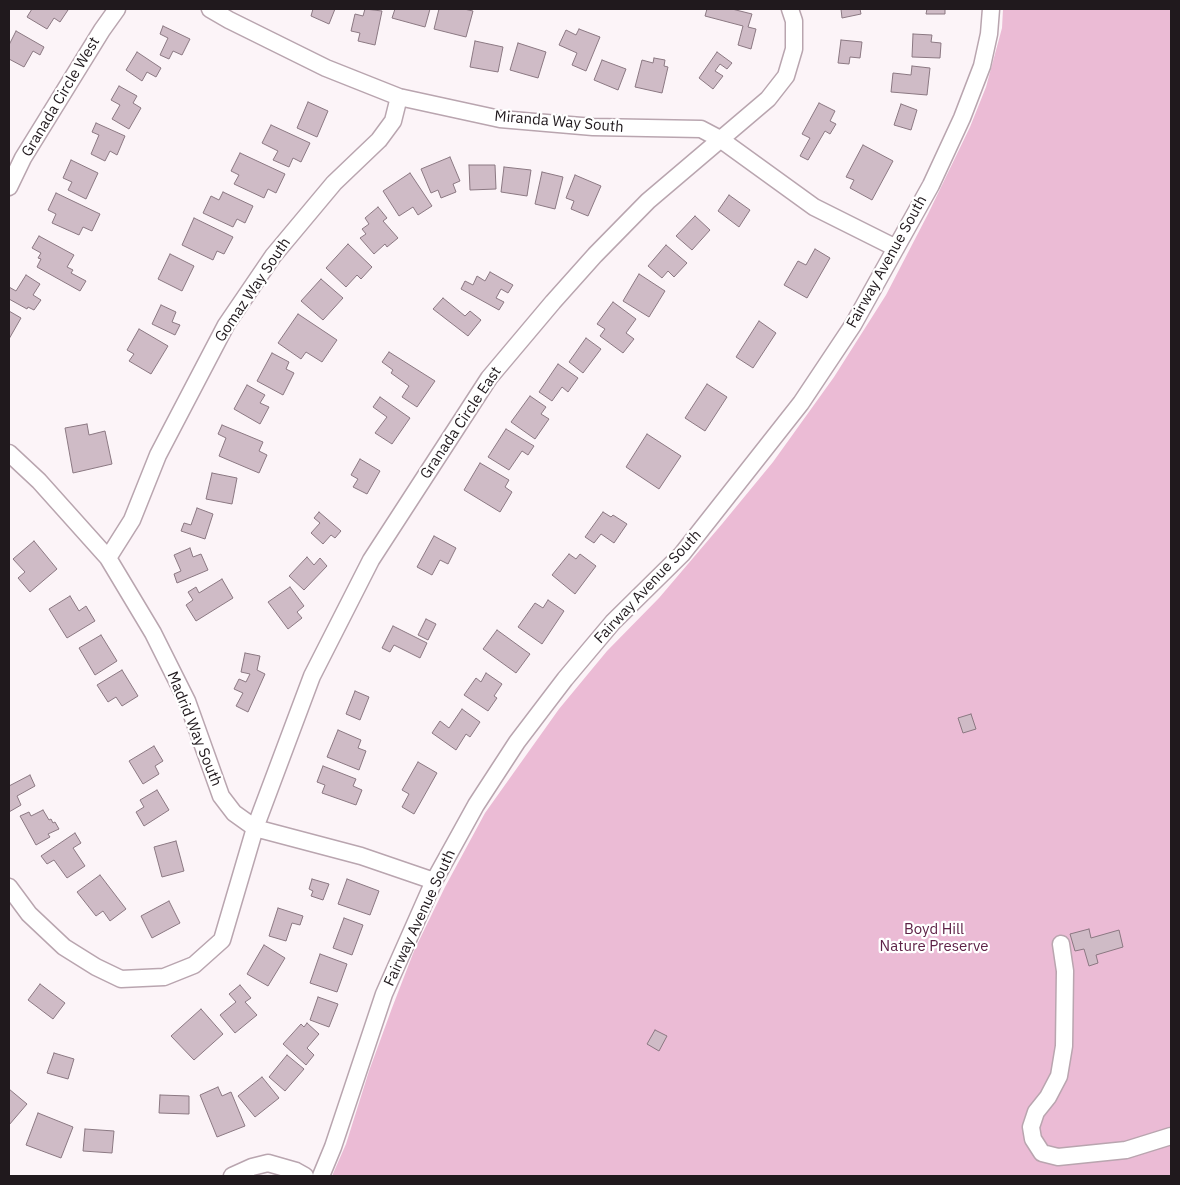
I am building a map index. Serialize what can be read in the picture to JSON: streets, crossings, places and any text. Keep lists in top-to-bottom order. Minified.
{"streets":{"street":["Granada Circle West","Miranda Way South","Fairway Avenue South","Gomaz Way South","Granada Circle East","Madrid Way South"]},"crossings":[["Miranda Way South","Fairway Avenue South"],["Miranda Way South","Gomaz Way South"],["Miranda Way South","Granada Circle East"],["Fairway Avenue South","Madrid Way South"],["Gomaz Way South","Madrid Way South"],["Granada Circle East","Madrid Way South"]],"parks":["Boyd Hill Nature Preserve"]}
